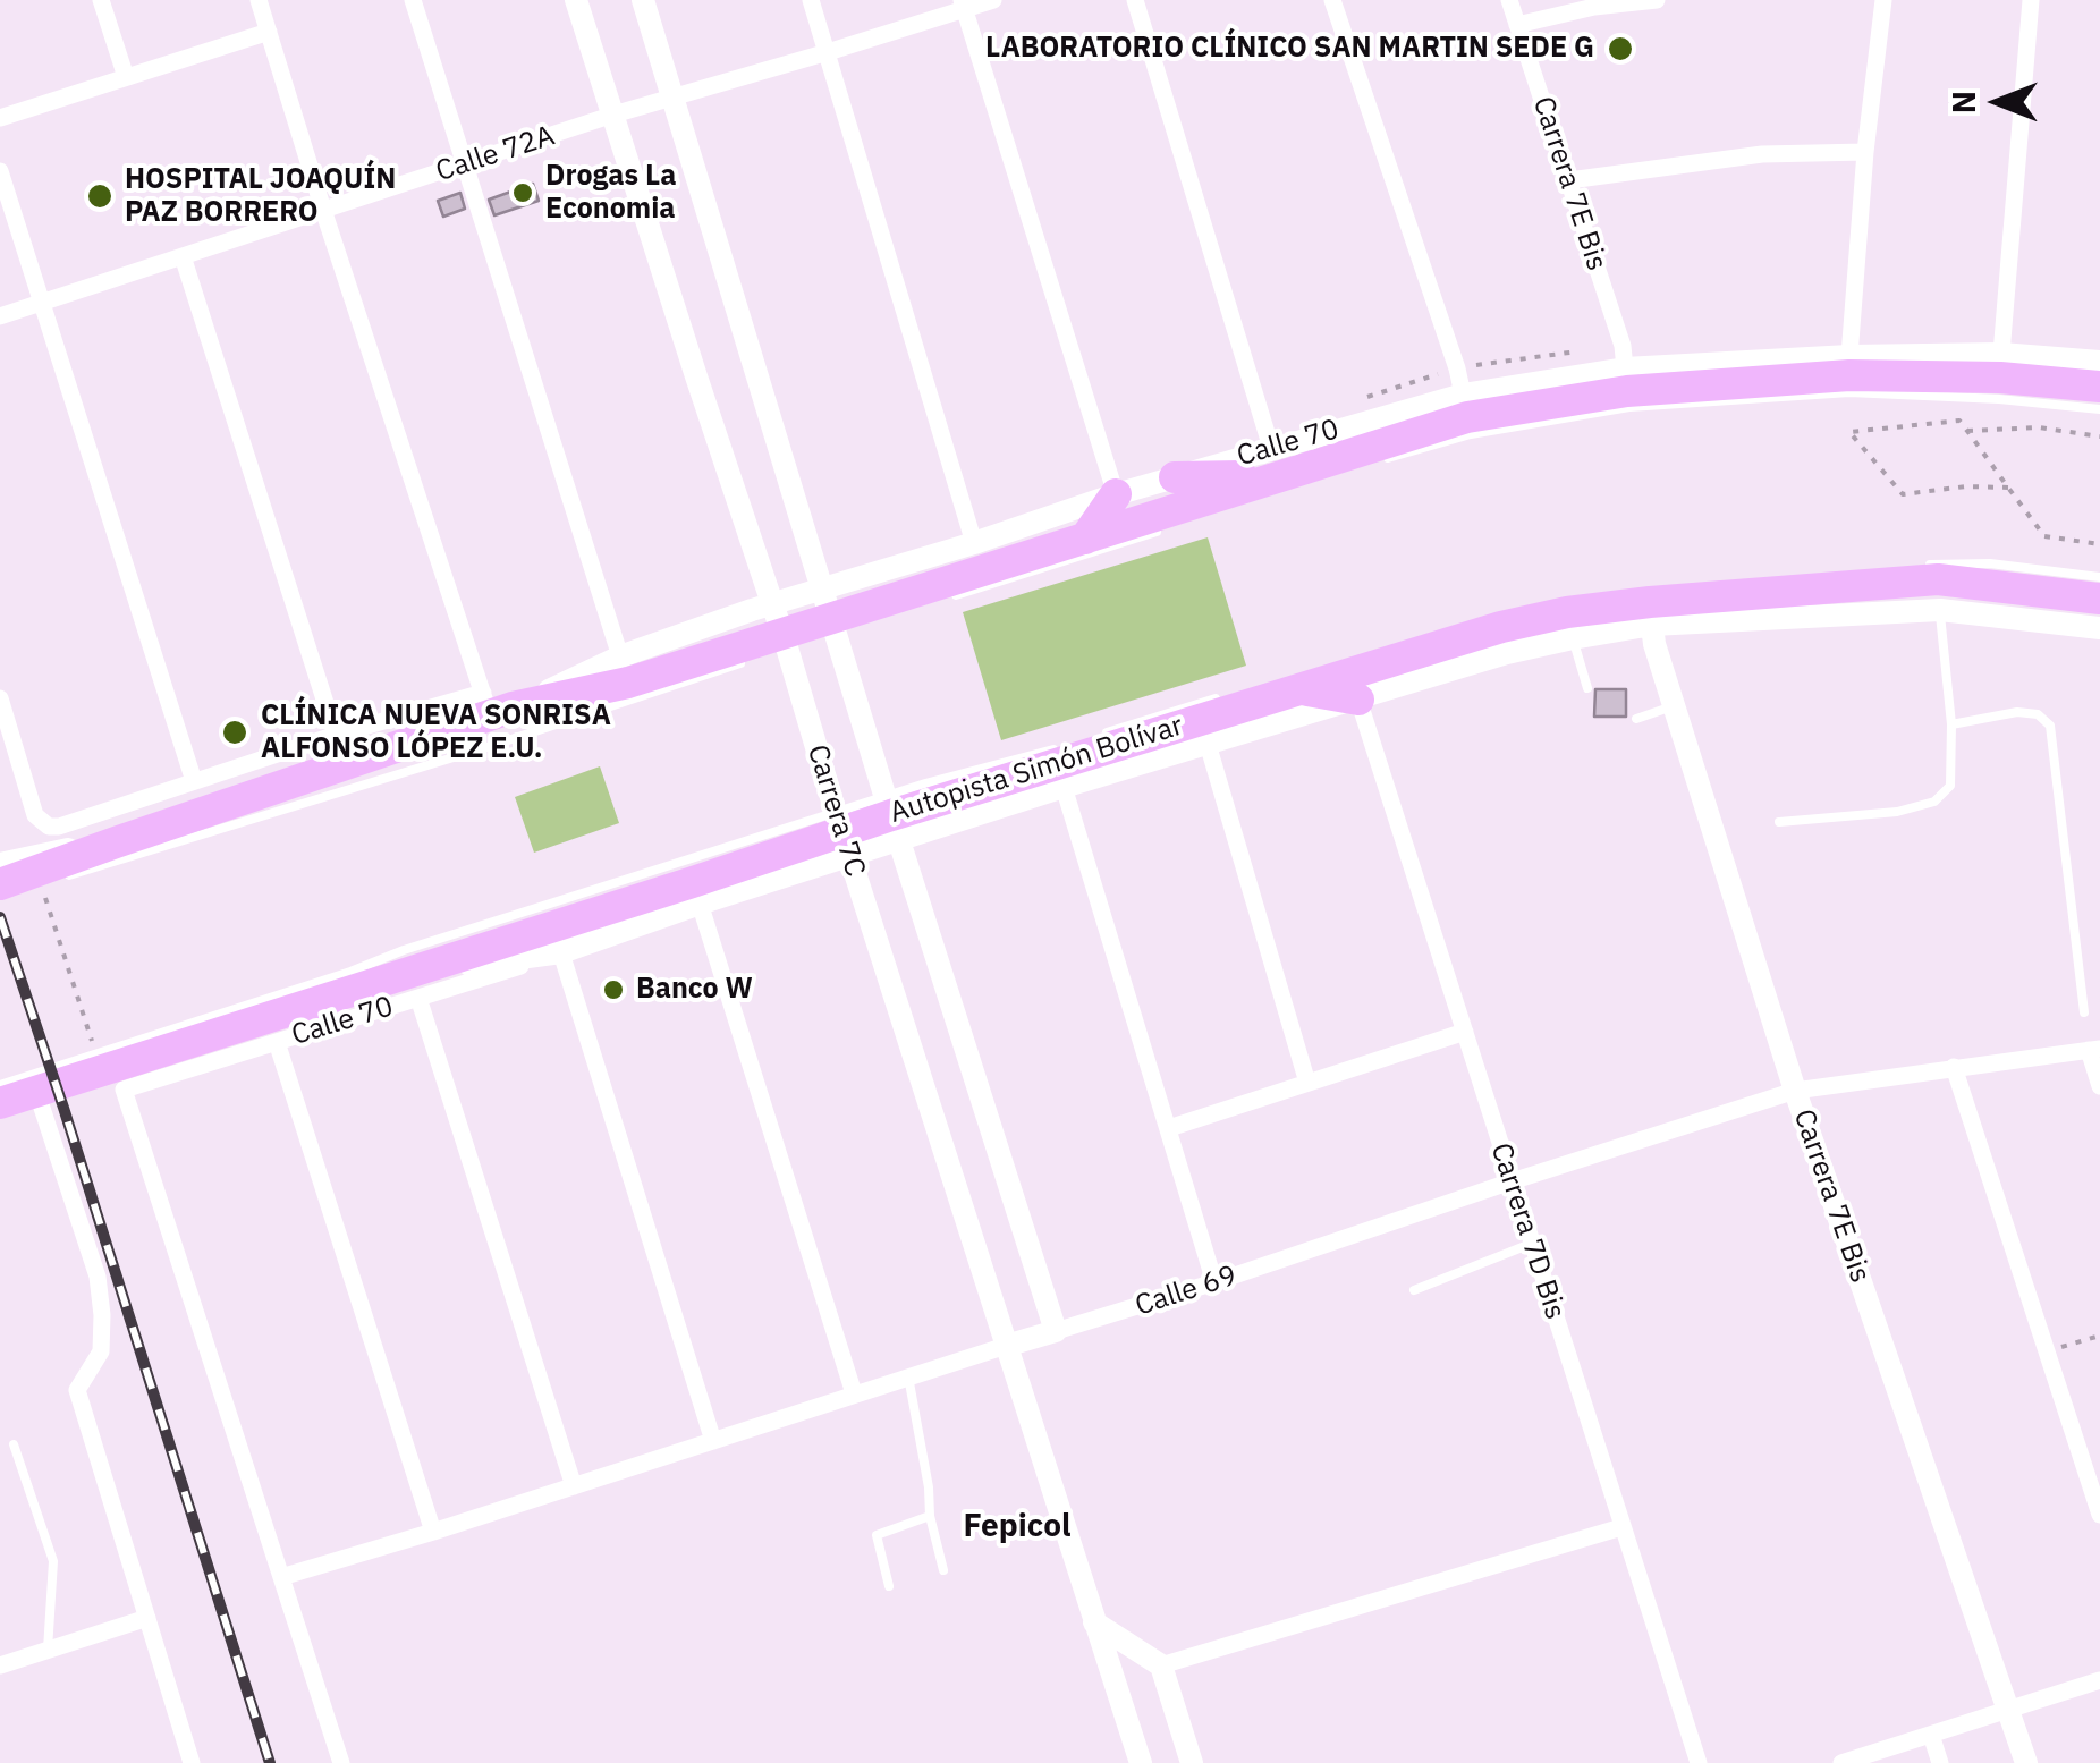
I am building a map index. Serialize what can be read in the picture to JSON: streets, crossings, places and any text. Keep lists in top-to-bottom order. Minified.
{"streets":{"highway":["Autopista Simón Bolívar"],"street":["Calle 72A","Carrera 7E Bis","Calle 70","Carrera 7C","Carrera 7D Bis","Calle 69"]},"crossings":[["Calle 72A","Carrera 7C"],["Carrera 7E Bis","Calle 70"],["Carrera 7E Bis","Calle 69"],["Calle 70","Autopista Simón Bolívar"],["Calle 70","Calle 69"],["Autopista Simón Bolívar","Carrera 7C"],["Carrera 7C","Calle 69"],["Carrera 7D Bis","Calle 69"]],"districts":["Fepicol"],"places":["LABORATORIO CLÍNICO SAN MARTIN SEDE G","Drogas La Economia","HOSPITAL JOAQUÍN PAZ BORRERO","CLÍNICA NUEVA SONRISA ALFONSO LÓPEZ E.U.","Banco W"],"north":"left"}
